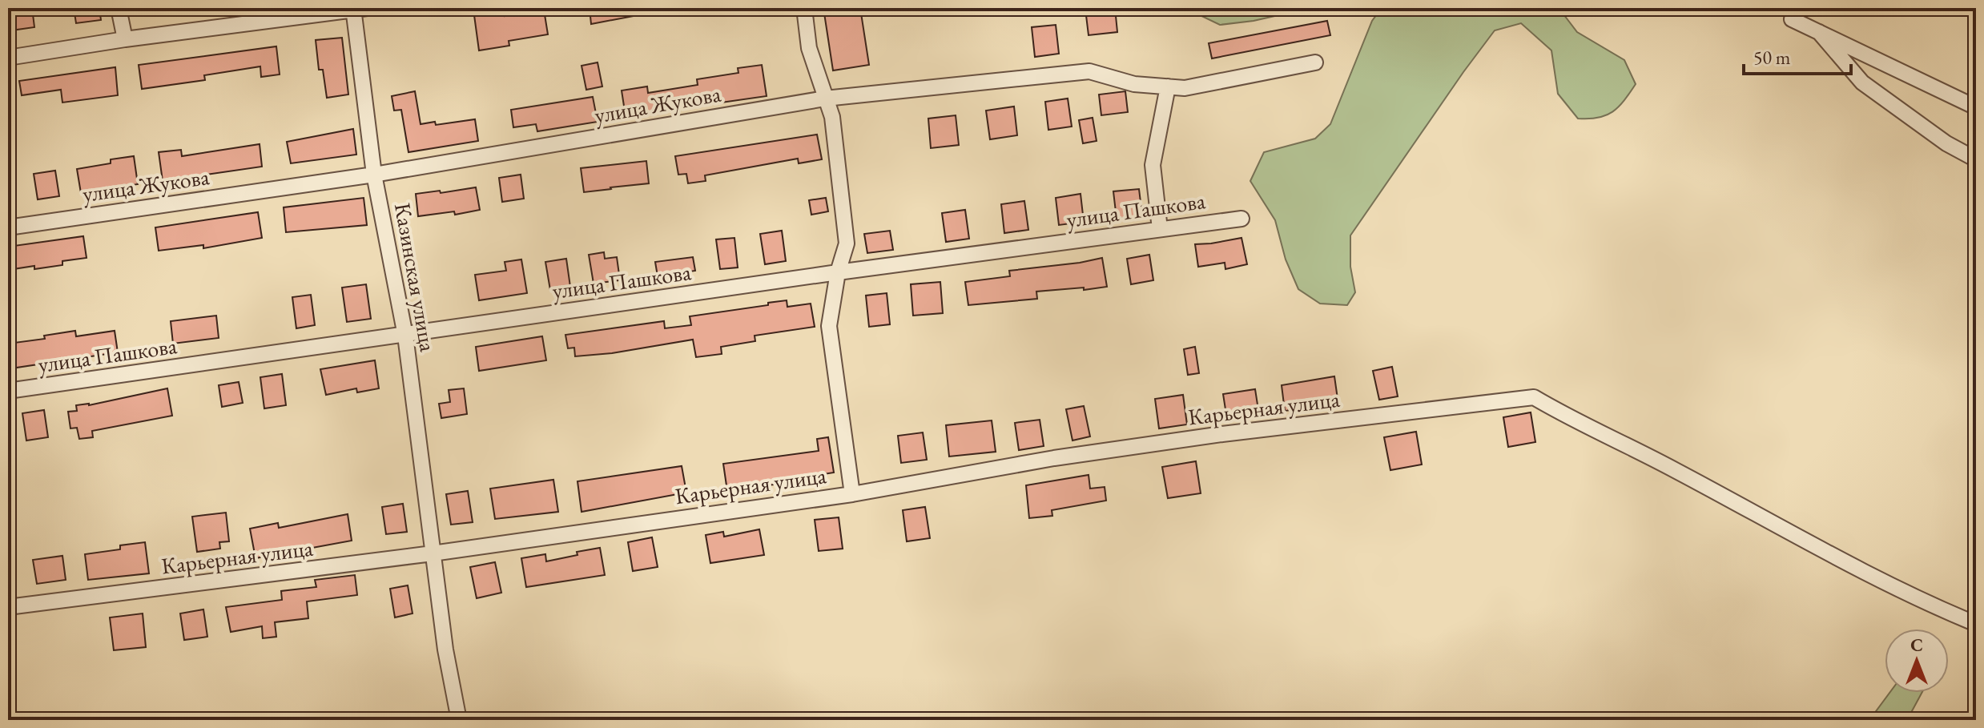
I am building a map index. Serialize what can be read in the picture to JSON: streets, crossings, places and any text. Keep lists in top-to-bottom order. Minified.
{"streets":{"street":["улица Жукова","улица Пашкова","Казинская улица","Карьерная улица"]},"crossings":[["улица Жукова","Казинская улица"],["улица Пашкова","Казинская улица"],["Казинская улица","Карьерная улица"]],"scale_bar":"50 m","north":"top"}
